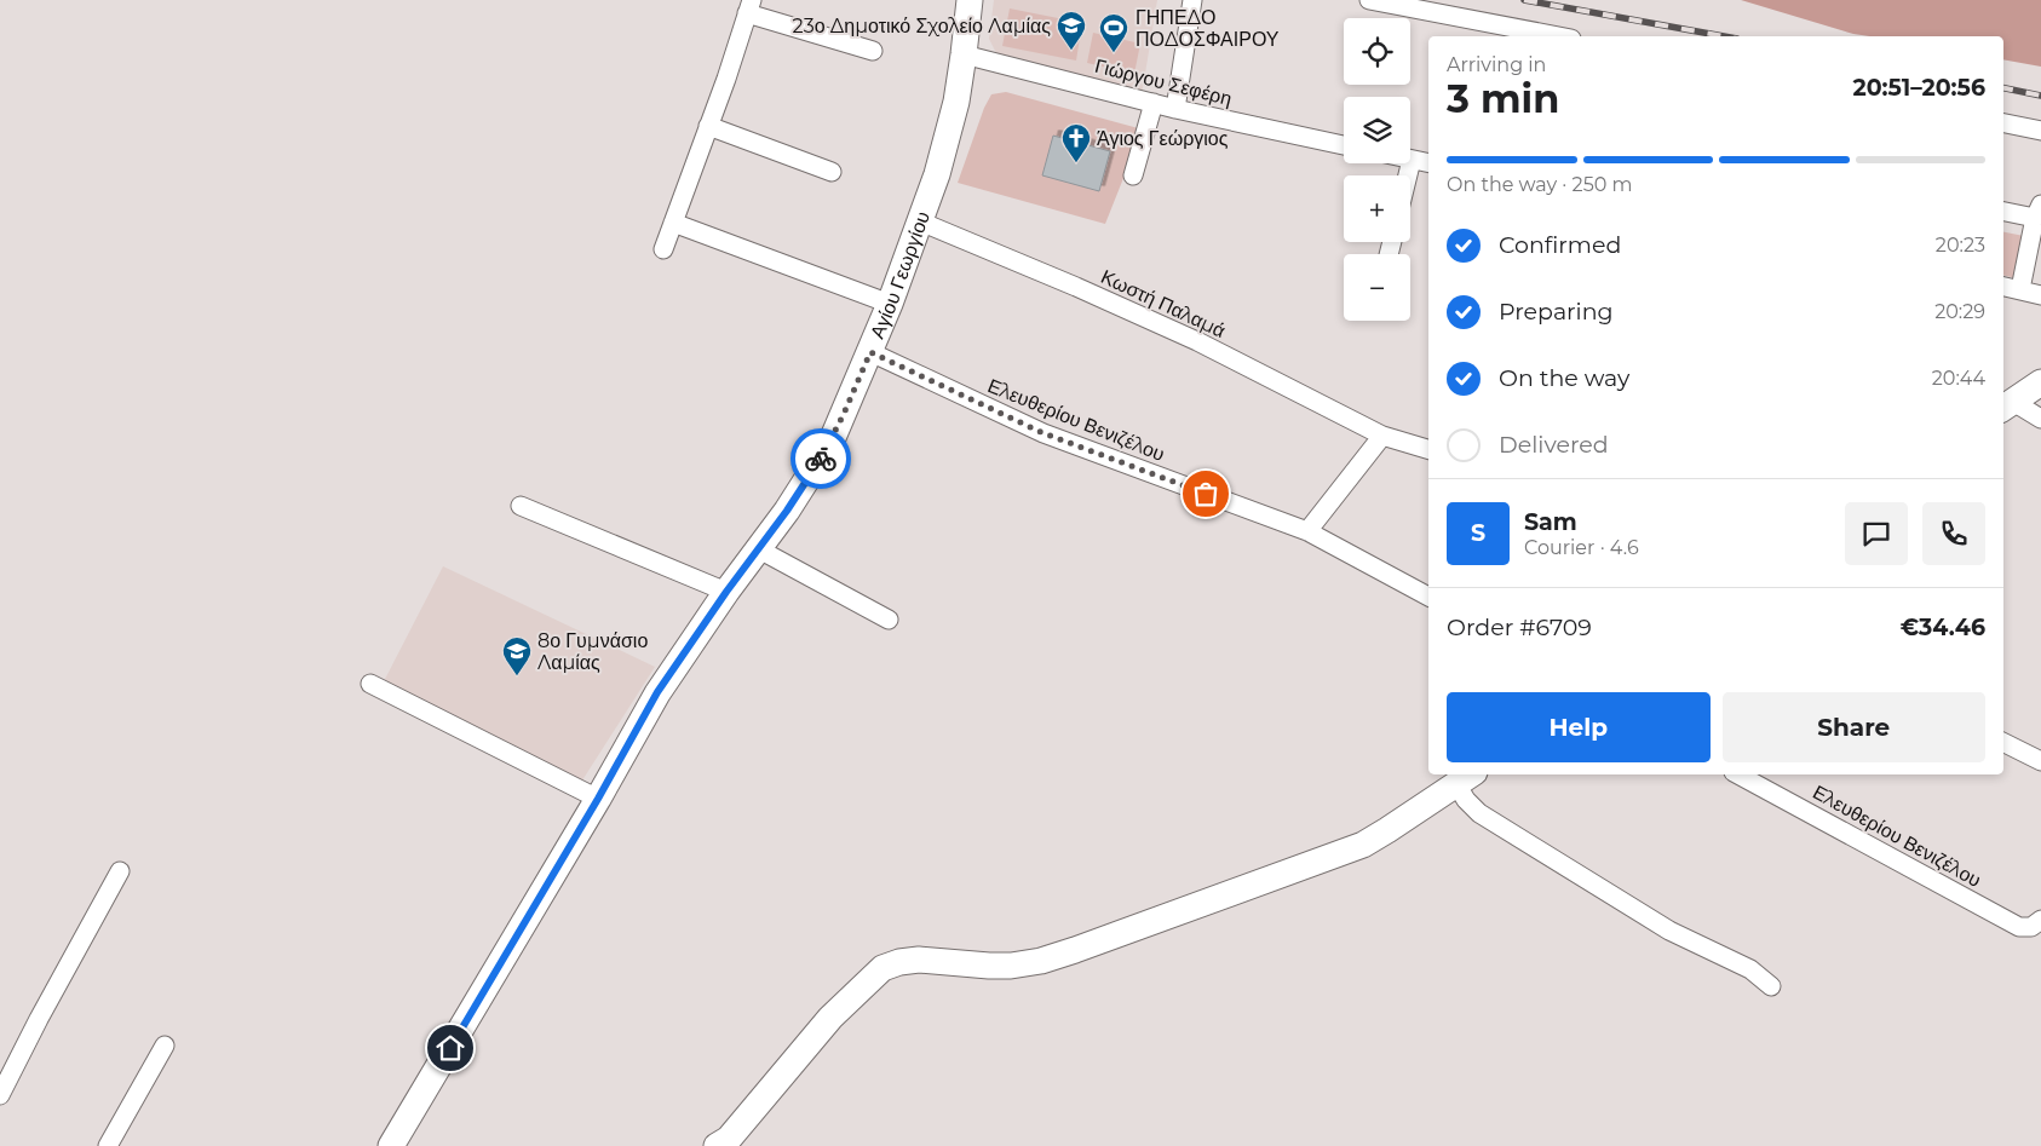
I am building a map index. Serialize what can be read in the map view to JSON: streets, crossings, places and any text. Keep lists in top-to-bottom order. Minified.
{"streets":{"street":["Γιώργου Σεφέρη","Αγίου Γεωργίου","Κωστή Παλαμά","Ελευθερίου Βενιζέλου"]},"crossings":[["Γιώργου Σεφέρη","Αγίου Γεωργίου"],["Αγίου Γεωργίου","Κωστή Παλαμά"],["Αγίου Γεωργίου","Ελευθερίου Βενιζέλου"]],"places":{"school or university":["23ο Δημοτικό Σχολείο Λαμίας","8ο Γυμνάσιο Λαμίας"],"sports":["ΓΗΠΕΔΟ ΠΟΔΟΣΦΑΙΡΟΥ"],"church":["Άγιος Γεώργιος"]},"page":{"map_buttons":["+","−"],"heading":["3 min","Arriving in","20:51–20:56"],"panel":["Sam","Courier · 4.6","Order #6709","€34.46"],"bar":"On the way · 250 m","list":[["Confirmed","20:23"],["Preparing","20:29"],["On the way","20:44"],"Delivered"],"round":"S","buttons":["Help","Share"]}}
